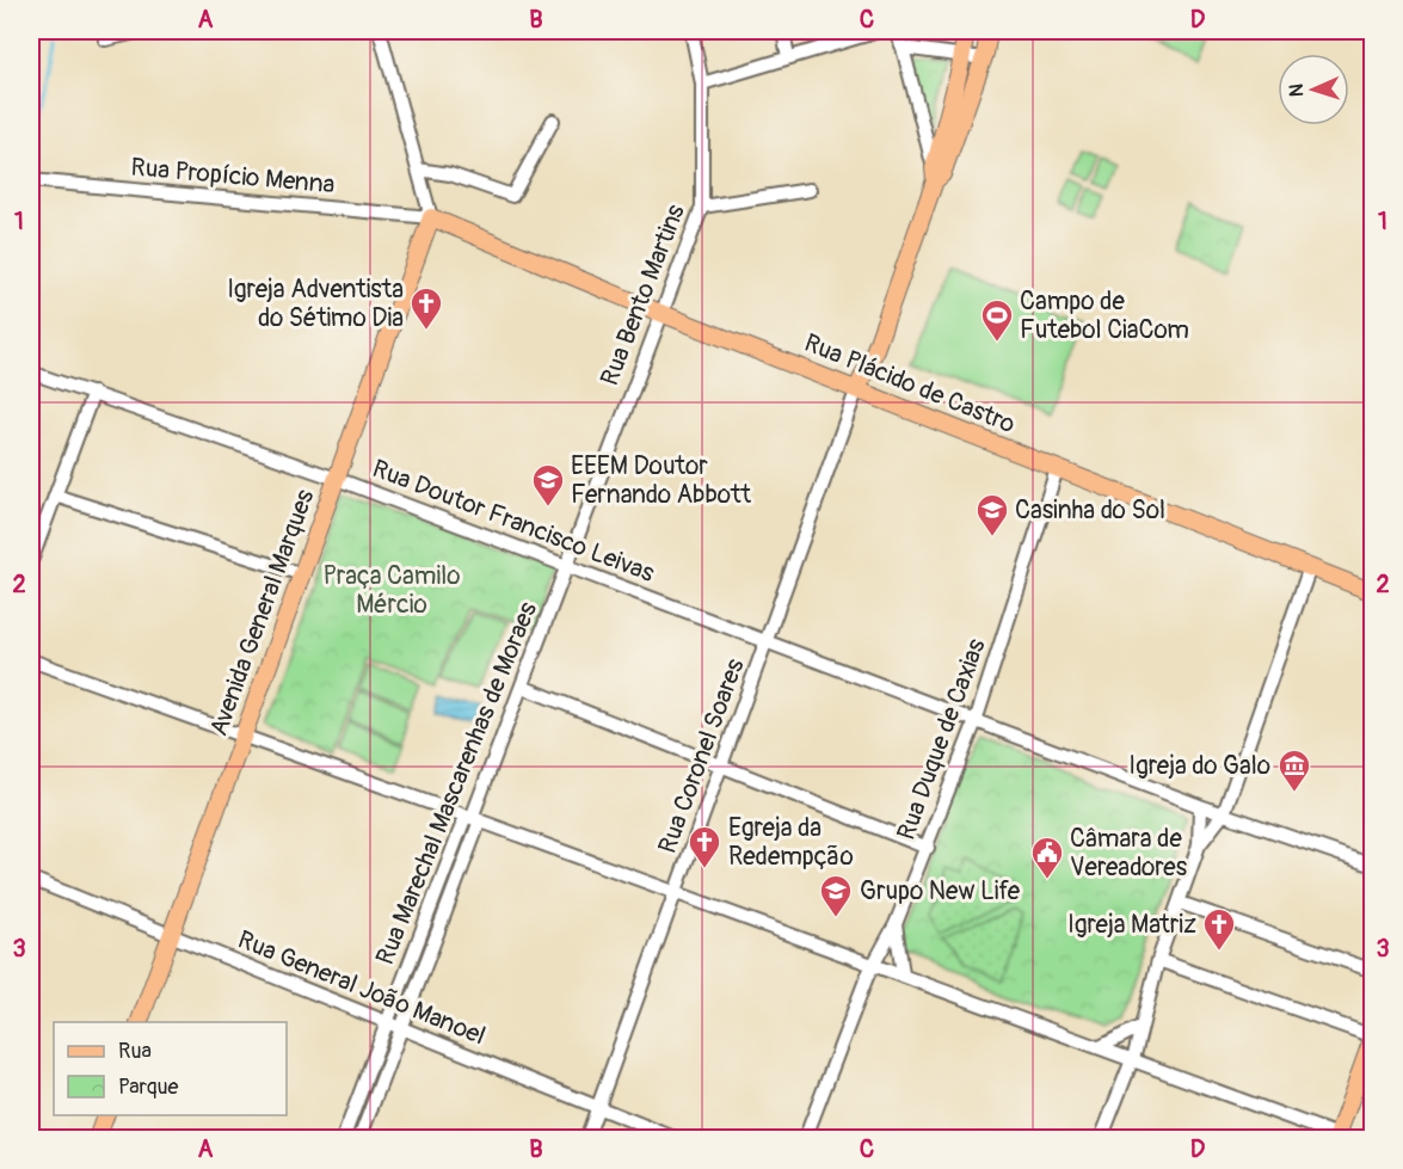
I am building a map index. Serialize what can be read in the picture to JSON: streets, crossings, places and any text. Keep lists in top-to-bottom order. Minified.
{"streets":{"main road":["Rua Plácido de Castro","Avenida General Marques"],"street":["Rua Propício Menna","Rua Bento Martins","Rua Doutor Francisco Leivas","Rua Duque de Caxias","Rua Coronel Soares","Rua Marechal Mascarenhas de Moraes","Rua General João Manoel"]},"crossings":[["Rua Propício Menna","Rua Plácido de Castro"],["Rua Propício Menna","Avenida General Marques"],["Rua Bento Martins","Rua Plácido de Castro"],["Rua Bento Martins","Rua Doutor Francisco Leivas"],["Rua Bento Martins","Rua Marechal Mascarenhas de Moraes"],["Rua Plácido de Castro","Avenida General Marques"],["Rua Plácido de Castro","Rua Duque de Caxias"],["Rua Plácido de Castro","Rua Coronel Soares"],["Rua Doutor Francisco Leivas","Avenida General Marques"],["Rua Doutor Francisco Leivas","Rua Duque de Caxias"],["Rua Doutor Francisco Leivas","Rua Coronel Soares"],["Rua Doutor Francisco Leivas","Rua Marechal Mascarenhas de Moraes"],["Avenida General Marques","Rua General João Manoel"],["Rua Coronel Soares","Rua General João Manoel"],["Rua Marechal Mascarenhas de Moraes","Rua General João Manoel"]],"parks":["Praça Camilo Mércio"],"places":{"church":["Igreja Adventista do Sétimo Dia","Egreja da Redempção","Igreja Matriz"],"sports":["Campo de Futebol CiaCom"],"school or university":["EEEM Doutor Fernando Abbott","Casinha do Sol","Grupo New Life"],"museum":["Igreja do Galo"],"public building":["Câmara de Vereadores"]},"legend":["Rua","Parque"],"north":"left","grid":{"columns":["A","B","C","D"],"rows":["1","2","3"]}}
